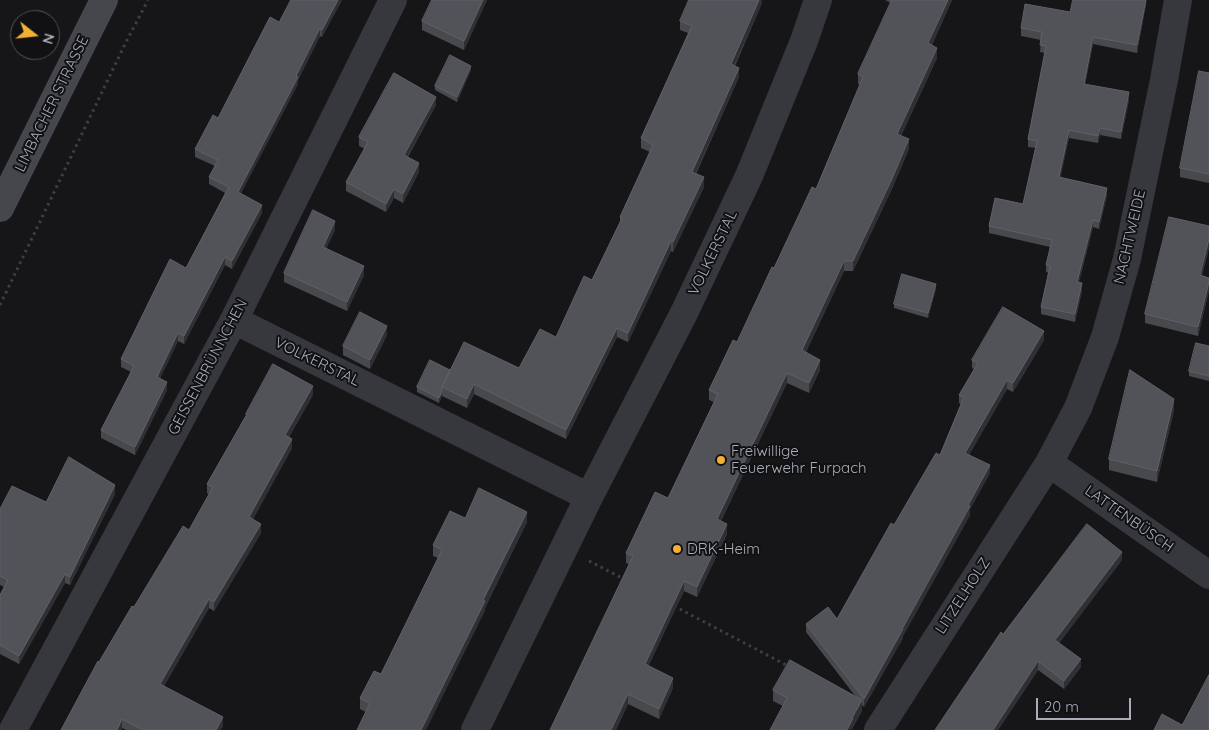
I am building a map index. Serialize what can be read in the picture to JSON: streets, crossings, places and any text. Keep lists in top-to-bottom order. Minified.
{"streets":{"main road":["LIMBACHER STRASSE"],"street":["NACHTWEIDE","VOLKERSTAL","GEISSENBRÜNNCHEN","LATTENBÜSCH","LITZELHOLZ"]},"crossings":[["NACHTWEIDE","LATTENBÜSCH"],["NACHTWEIDE","LITZELHOLZ"],["VOLKERSTAL","GEISSENBRÜNNCHEN"],["LATTENBÜSCH","LITZELHOLZ"]],"places":["Freiwillige Feuerwehr Furpach","DRK-Heim"],"scale_bar":"20 m","north":"right"}
